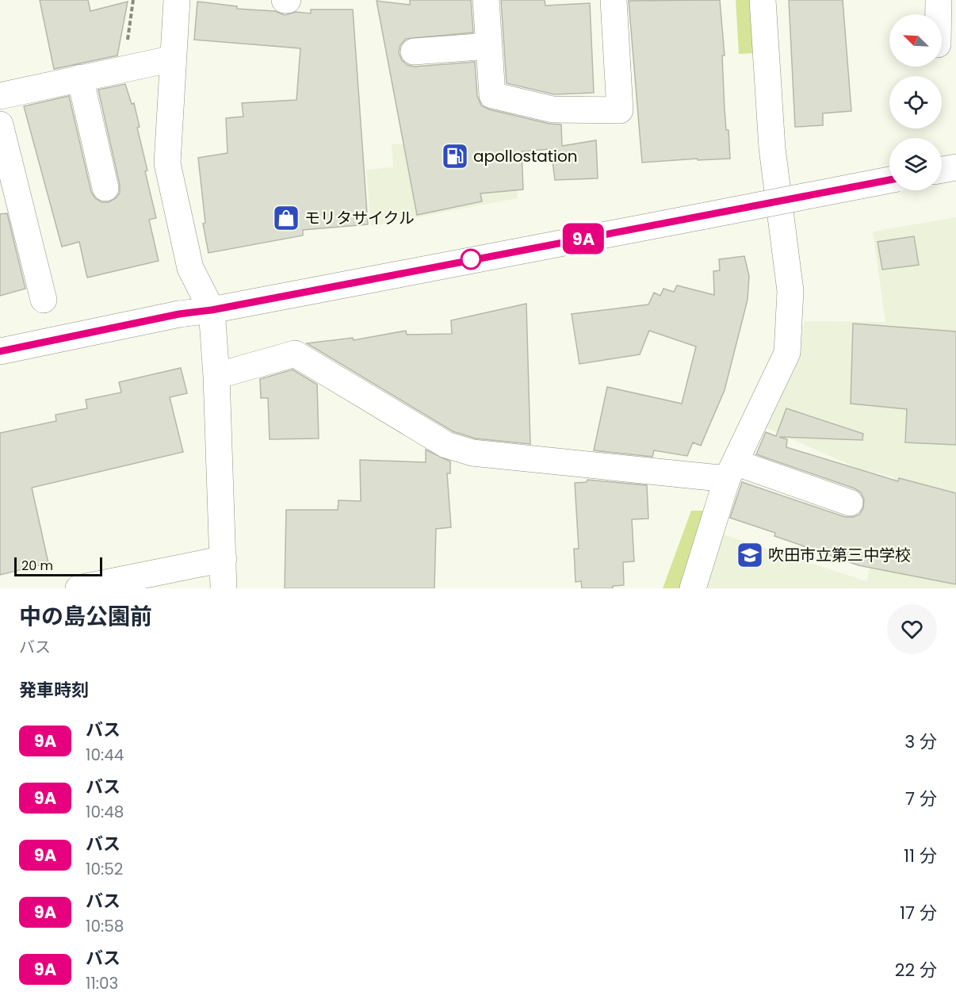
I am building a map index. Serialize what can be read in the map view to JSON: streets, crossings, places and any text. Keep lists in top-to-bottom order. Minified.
{"places":{"fuel station":["apollostation"],"shop":["モリタサイクル"],"school or university":["吹田市立第三中学校"]},"lines":["bus line 9A"],"scale_bar":"20 m","north":"top left","page":{"on_map":"9A","scale":"20 m","heading":[["中の島公園前","バス"],"発車時刻"],"list":[{"mark":"9A","name":"バス","note":"10:44","value":"3 分"},{"mark":"9A","name":"バス","note":"10:48","value":"7 分"},{"mark":"9A","name":"バス","note":"10:52","value":"11 分"},{"mark":"9A","name":"バス","note":"10:58","value":"17 分"},{"mark":"9A","name":"バス","note":"11:03","value":"22 分"}]}}
